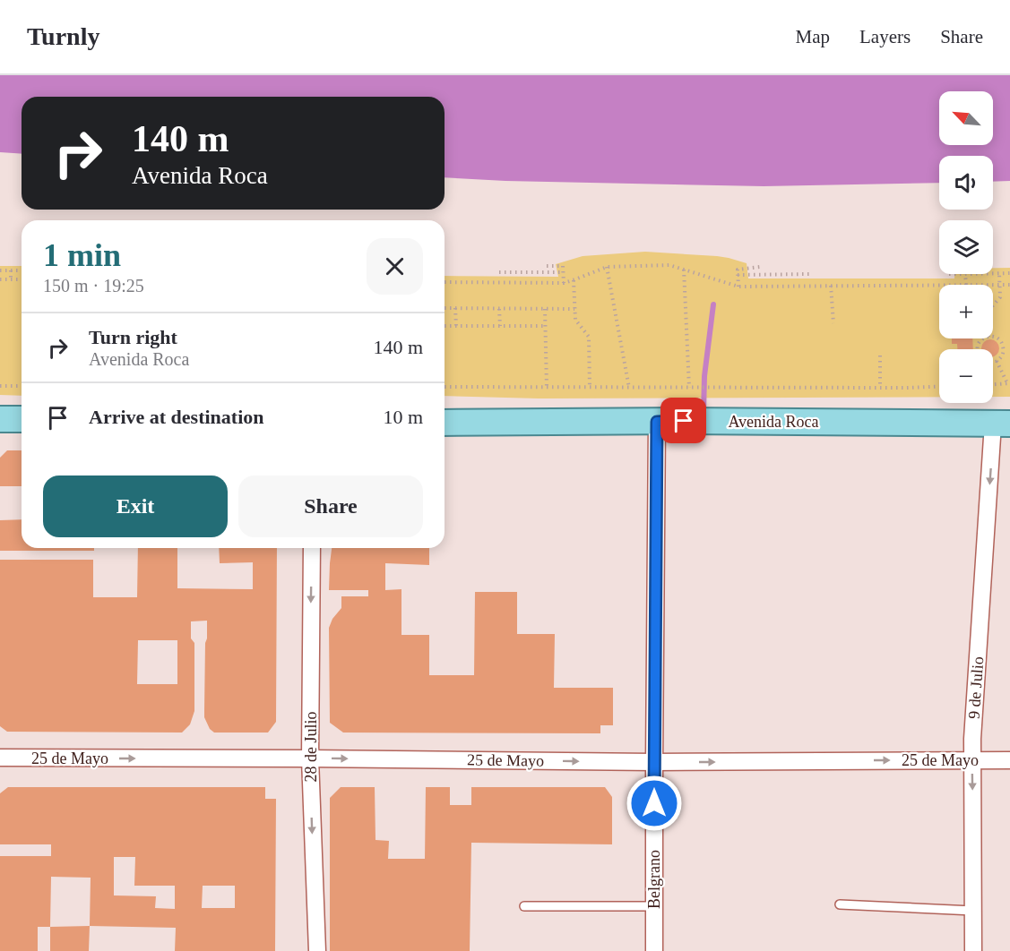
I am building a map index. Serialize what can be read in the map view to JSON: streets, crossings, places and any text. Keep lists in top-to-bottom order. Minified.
{"streets":{"main road":["Avenida Roca"],"street":["9 de Julio","28 de Julio","25 de Mayo","Belgrano"]},"crossings":[["Avenida Roca","9 de Julio"],["Avenida Roca","Belgrano"],["9 de Julio","25 de Mayo"],["28 de Julio","25 de Mayo"],["25 de Mayo","Belgrano"]],"one_way":["9 de Julio","28 de Julio","25 de Mayo"],"north":"top left","page":{"header":"Turnly","nav":["Map","Layers","Share"],"map_buttons":["+","−"],"turn":["140 m","Avenida Roca"],"heading":["1 min","150 m · 19:25"],"list":[{"name":"Turn right","note":"Avenida Roca","value":"140 m"},{"name":"Arrive at destination","value":"10 m"}],"buttons":["Exit","Share"]}}
